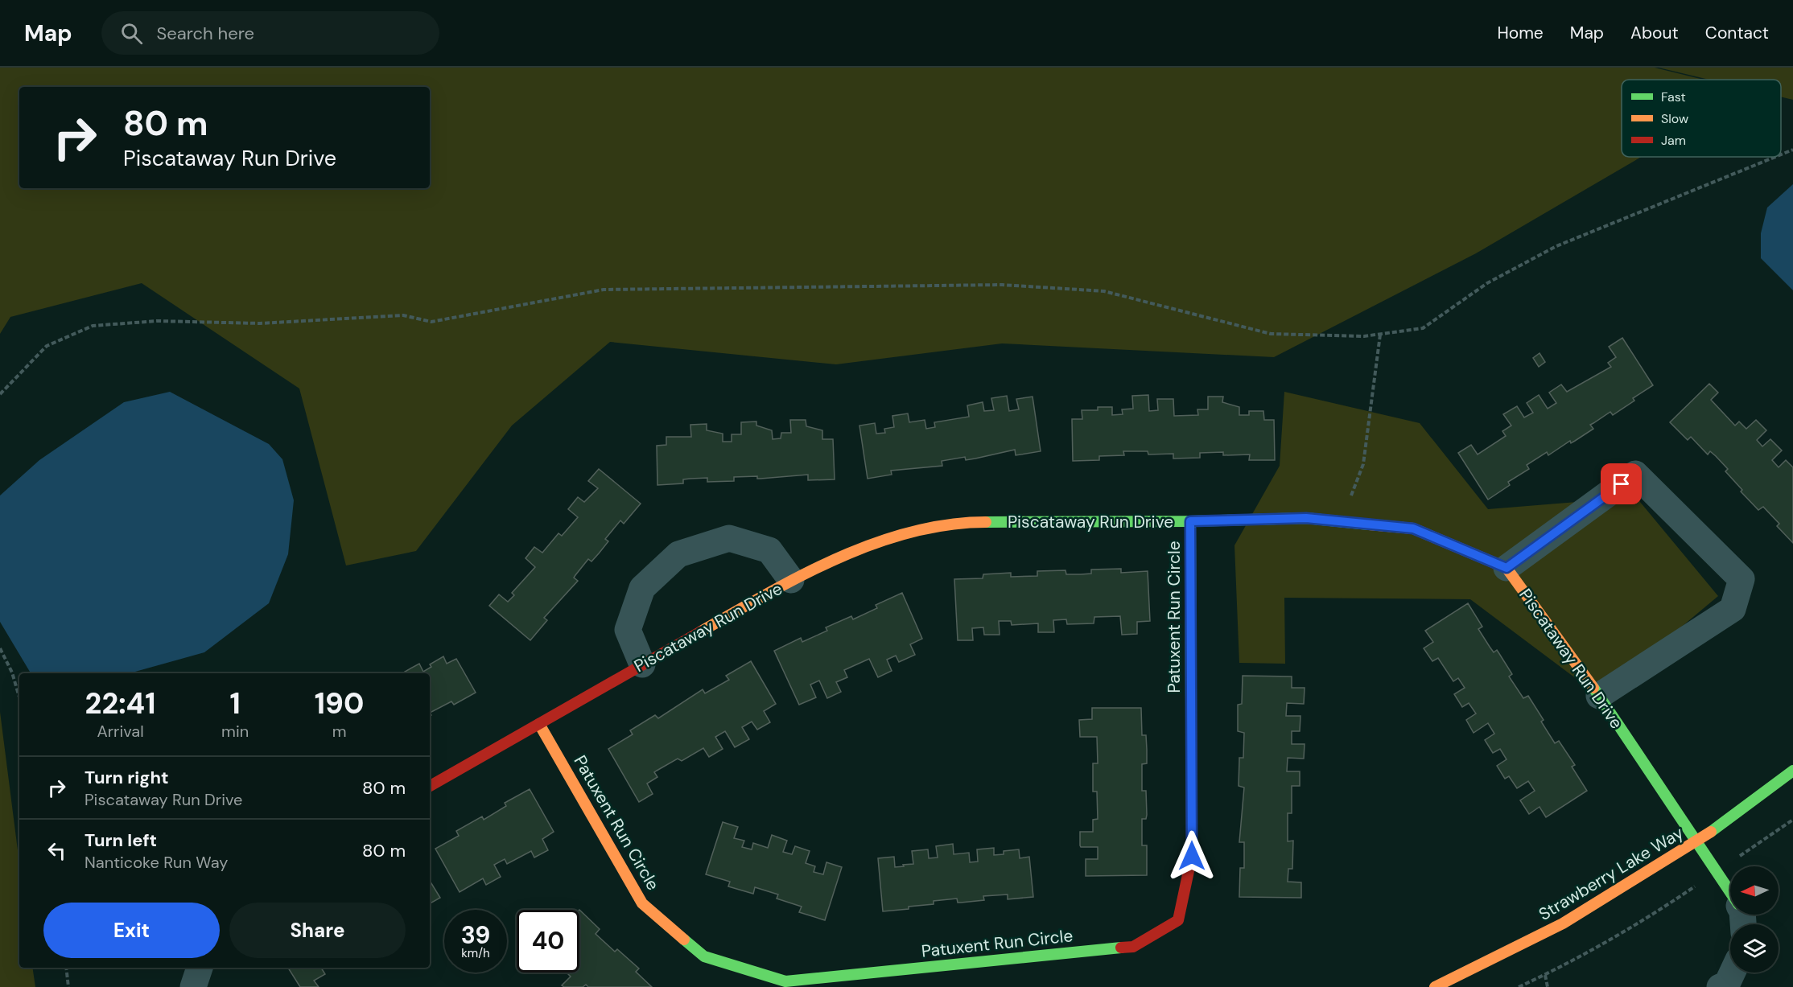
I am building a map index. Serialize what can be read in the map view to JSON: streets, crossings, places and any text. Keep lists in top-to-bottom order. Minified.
{"streets":{"street":["Piscataway Run Drive","Patuxent Run Circle","Strawberry Lake Way"]},"crossings":[["Piscataway Run Drive","Patuxent Run Circle"],["Piscataway Run Drive","Strawberry Lake Way"]],"legend":["Fast","Slow","Jam"],"north":"left","page":{"header":"Map","search":"Search here","nav":["Home","Map","About","Contact"],"turn":["80 m","Piscataway Run Drive"],"eta":["22:41","Arrival","1","min","190","m"],"list":[{"name":"Turn right","note":"Piscataway Run Drive","value":"80 m"},{"name":"Turn left","note":"Nanticoke Run Way","value":"80 m"}],"buttons":["Exit","Share"],"speed":"39 km/h","limit":"40"}}
